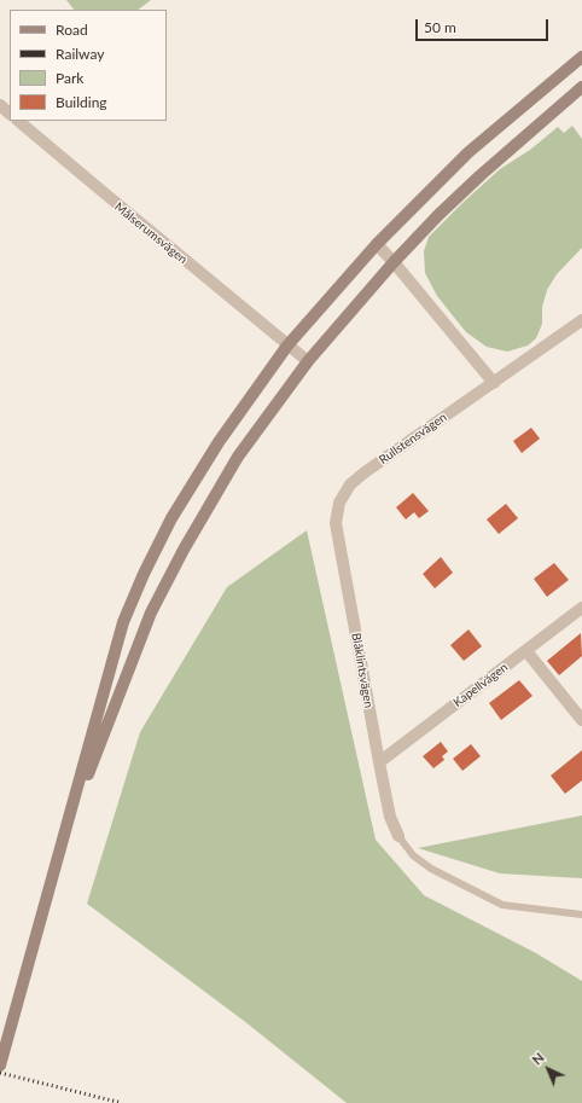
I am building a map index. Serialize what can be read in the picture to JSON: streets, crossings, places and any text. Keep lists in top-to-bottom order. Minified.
{"streets":{"street":["Målserumsvägen","Rullstensvägen","Blåklintsvägen","Kapellvägen"]},"crossings":[["Rullstensvägen","Blåklintsvägen"],["Blåklintsvägen","Kapellvägen"]],"legend":["Road","Railway","Park","Building"],"scale_bar":"50 m","north":"top left"}
